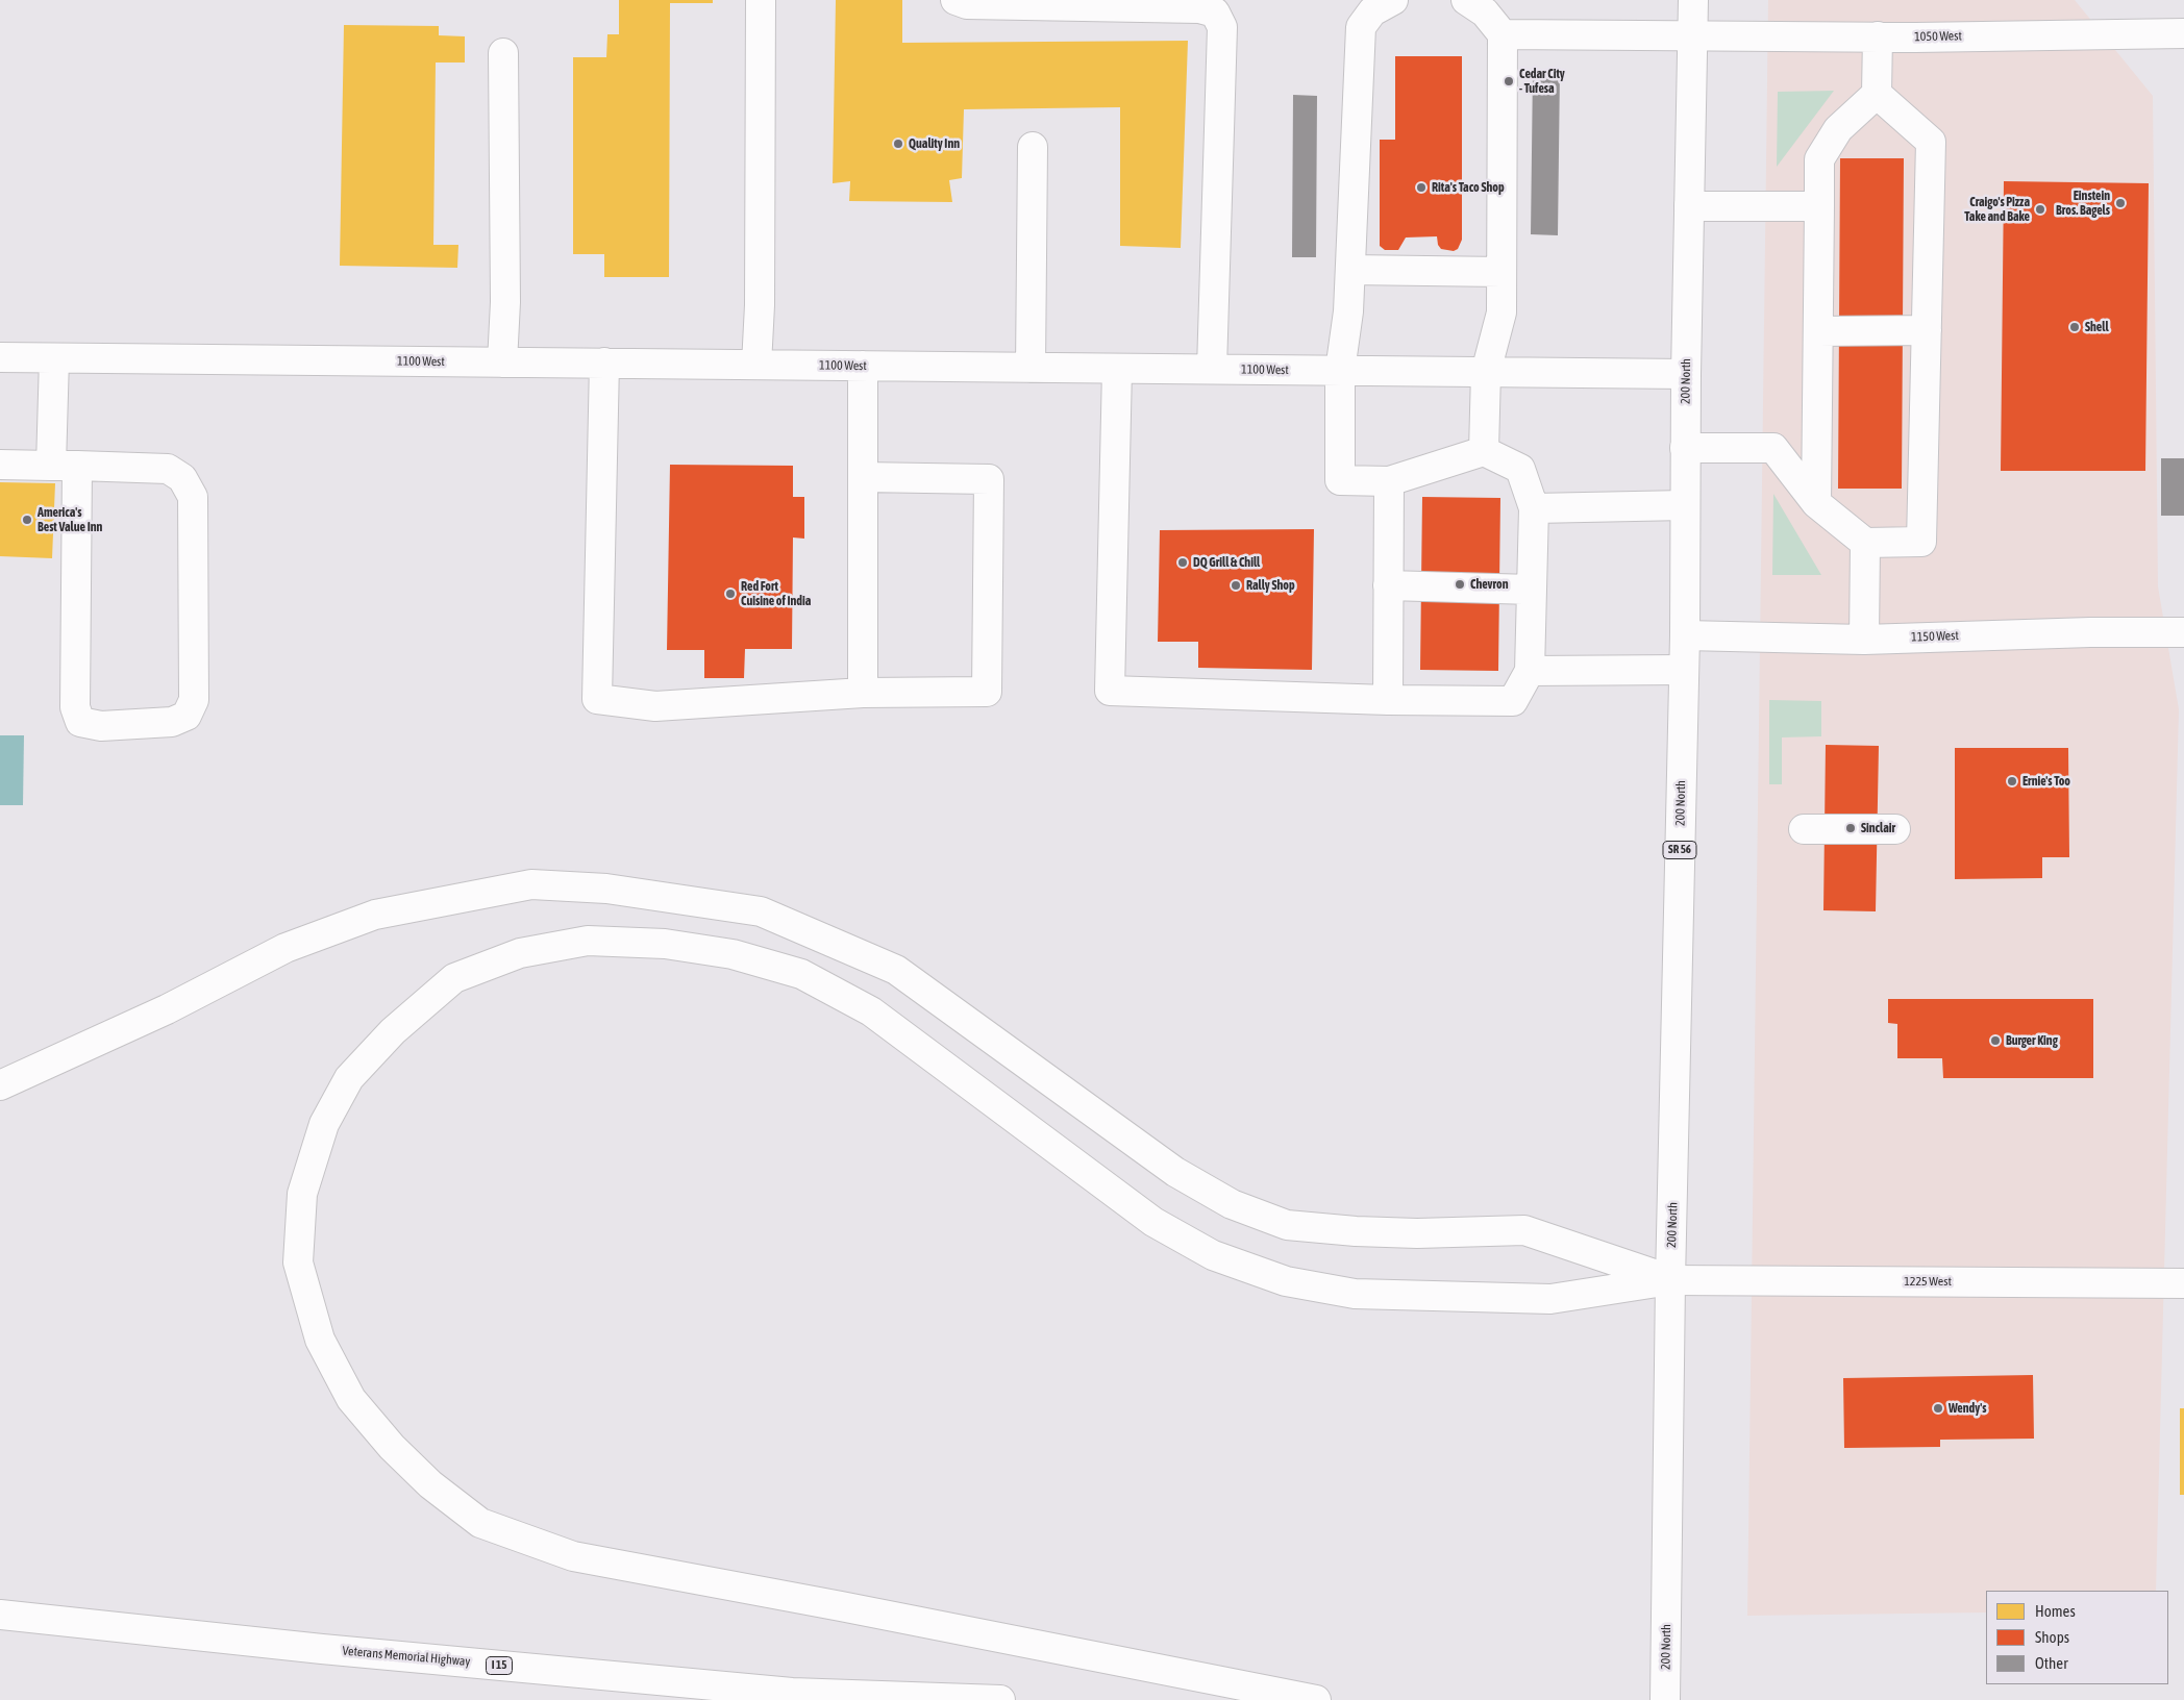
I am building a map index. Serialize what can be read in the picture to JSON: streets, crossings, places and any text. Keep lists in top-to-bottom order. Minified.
{"streets":{"main road":["1050 West","1100 West","200 North","1150 West","SR 56","1225 West","Veterans Memorial Highway","I 15"]},"crossings":[["1050 West","200 North"],["1100 West","200 North"],["200 North","1150 West"],["200 North","1225 West"]],"places":["Cedar City - Tufesa","Quality Inn","Rita's Taco Shop","Einstein Bros. Bagels","Craigo's Pizza Take and Bake","Shell","America's Best Value Inn","DQ Grill & Chill","Chevron","Rally Shop","Red Fort Cuisine of India","Ernie's Too","Sinclair","Burger King","Wendy's"],"legend":["Homes","Shops","Other"]}
